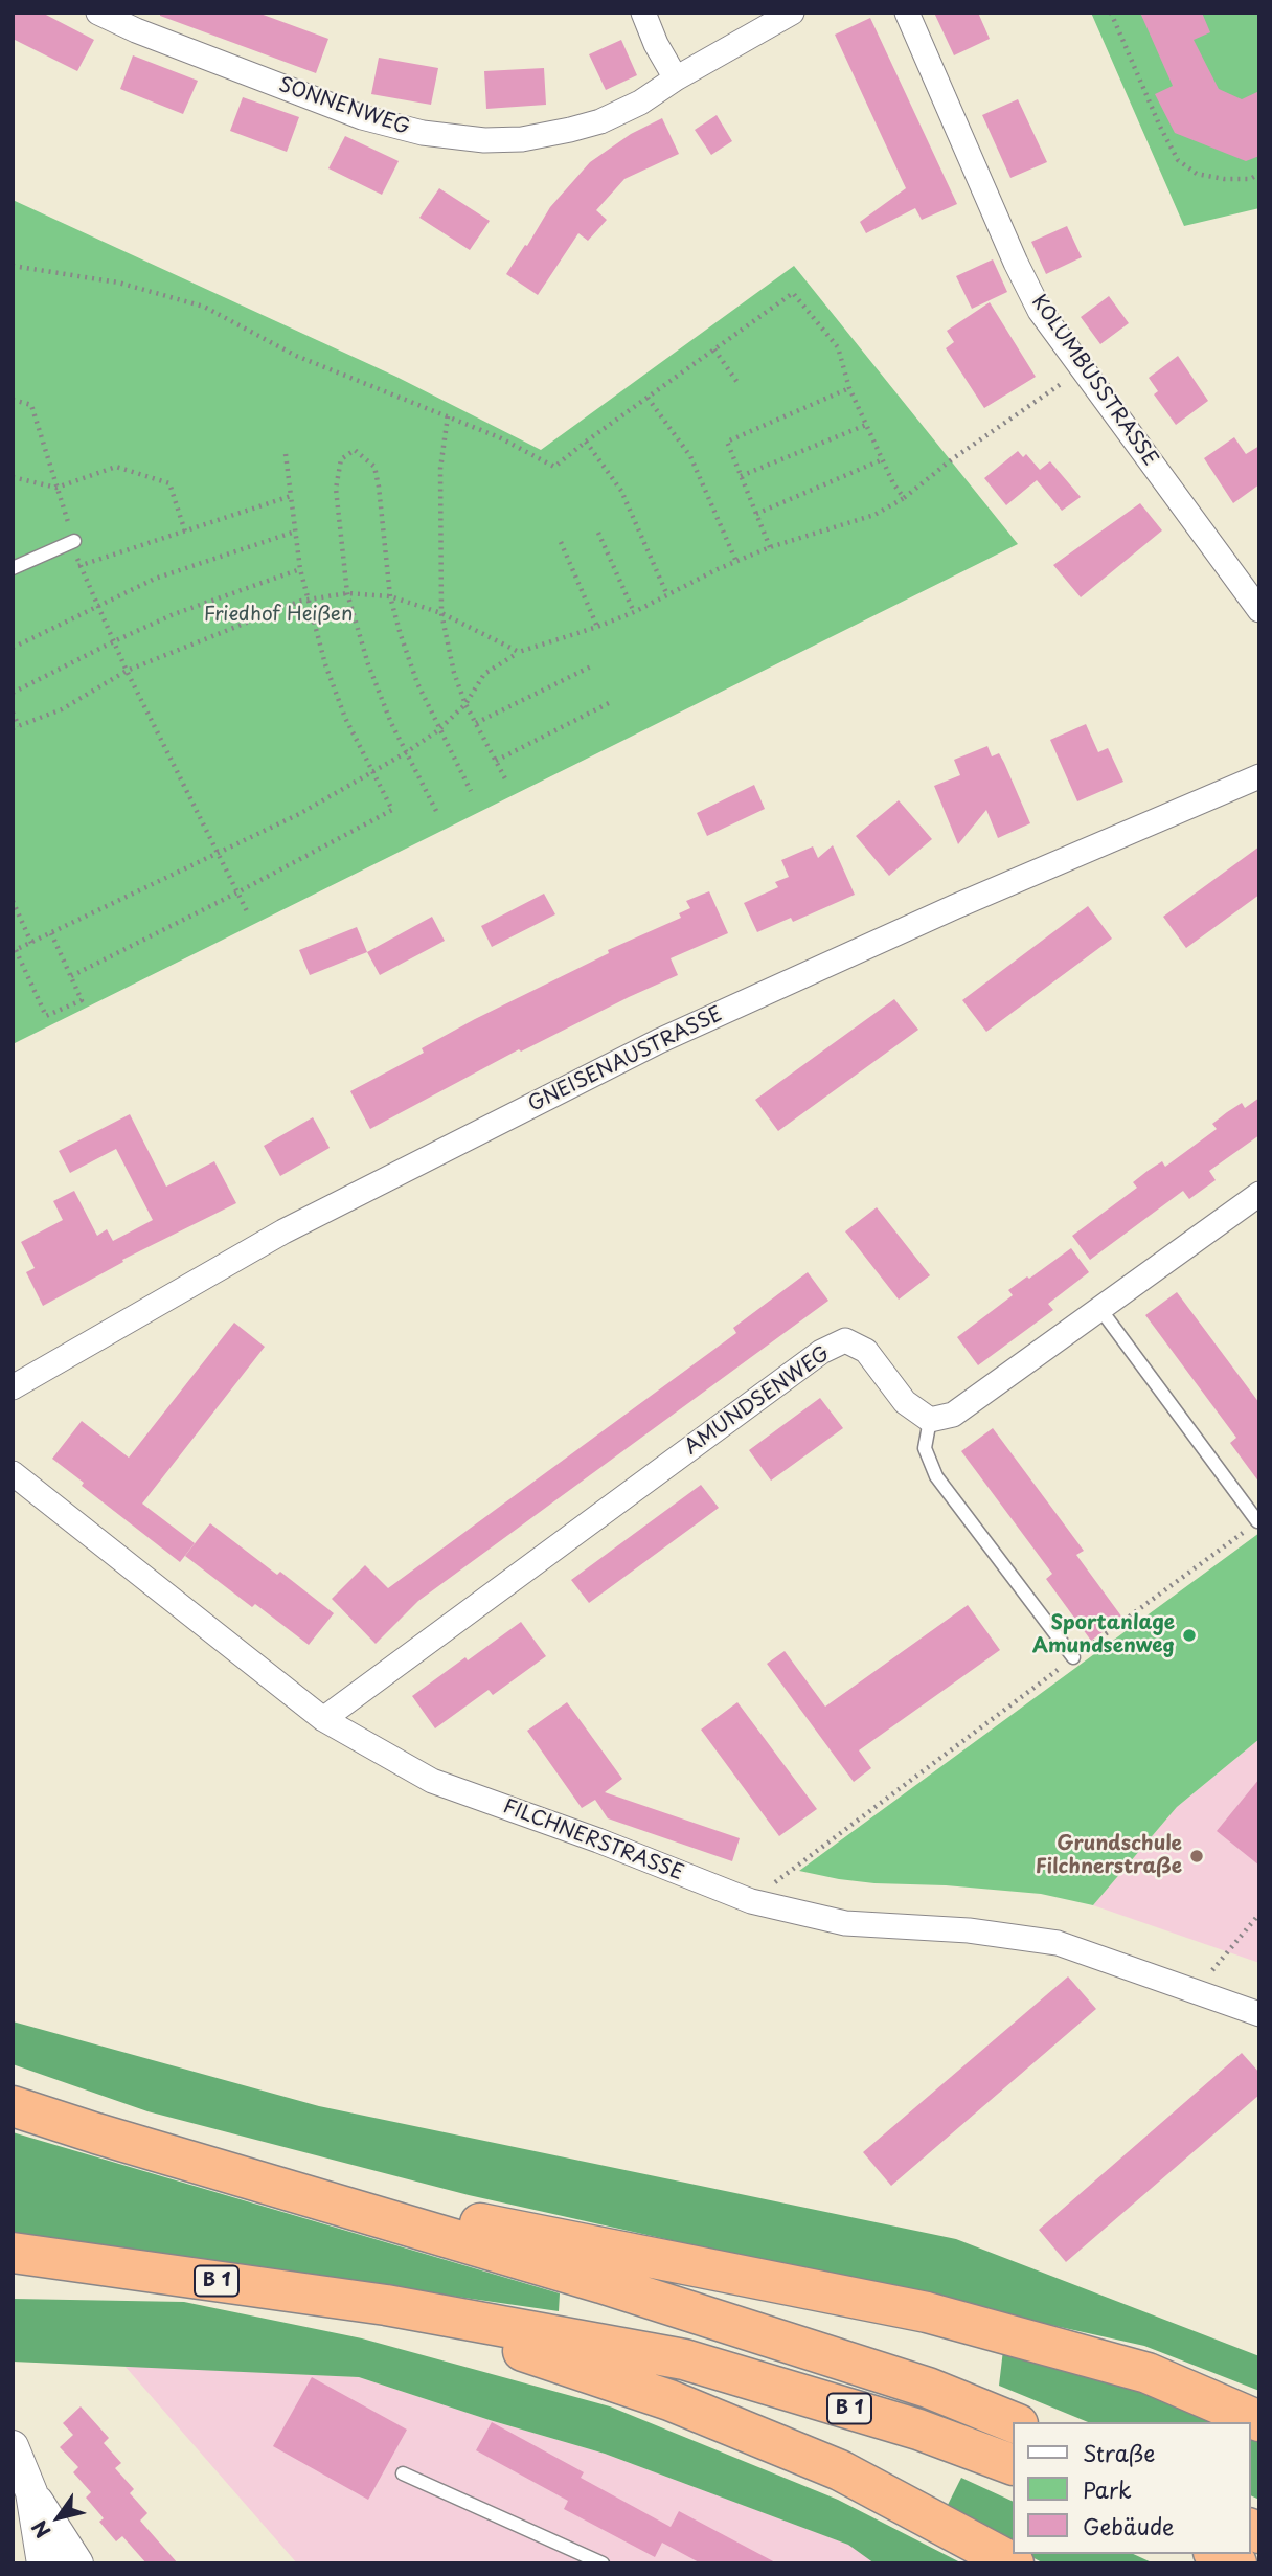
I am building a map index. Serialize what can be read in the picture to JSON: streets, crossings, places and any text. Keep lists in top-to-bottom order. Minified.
{"streets":{"highway":["B 1"],"street":["SONNENWEG","KOLUMBUSSTRASSE","GNEISENAUSTRASSE","AMUNDSENWEG","FILCHNERSTRASSE"]},"crossings":[["AMUNDSENWEG","FILCHNERSTRASSE"]],"parks":["Friedhof Heißen"],"places":["Sportanlage Amundsenweg","Grundschule Filchnerstraße"],"legend":["Straße","Park","Gebäude"],"north":"bottom left"}
